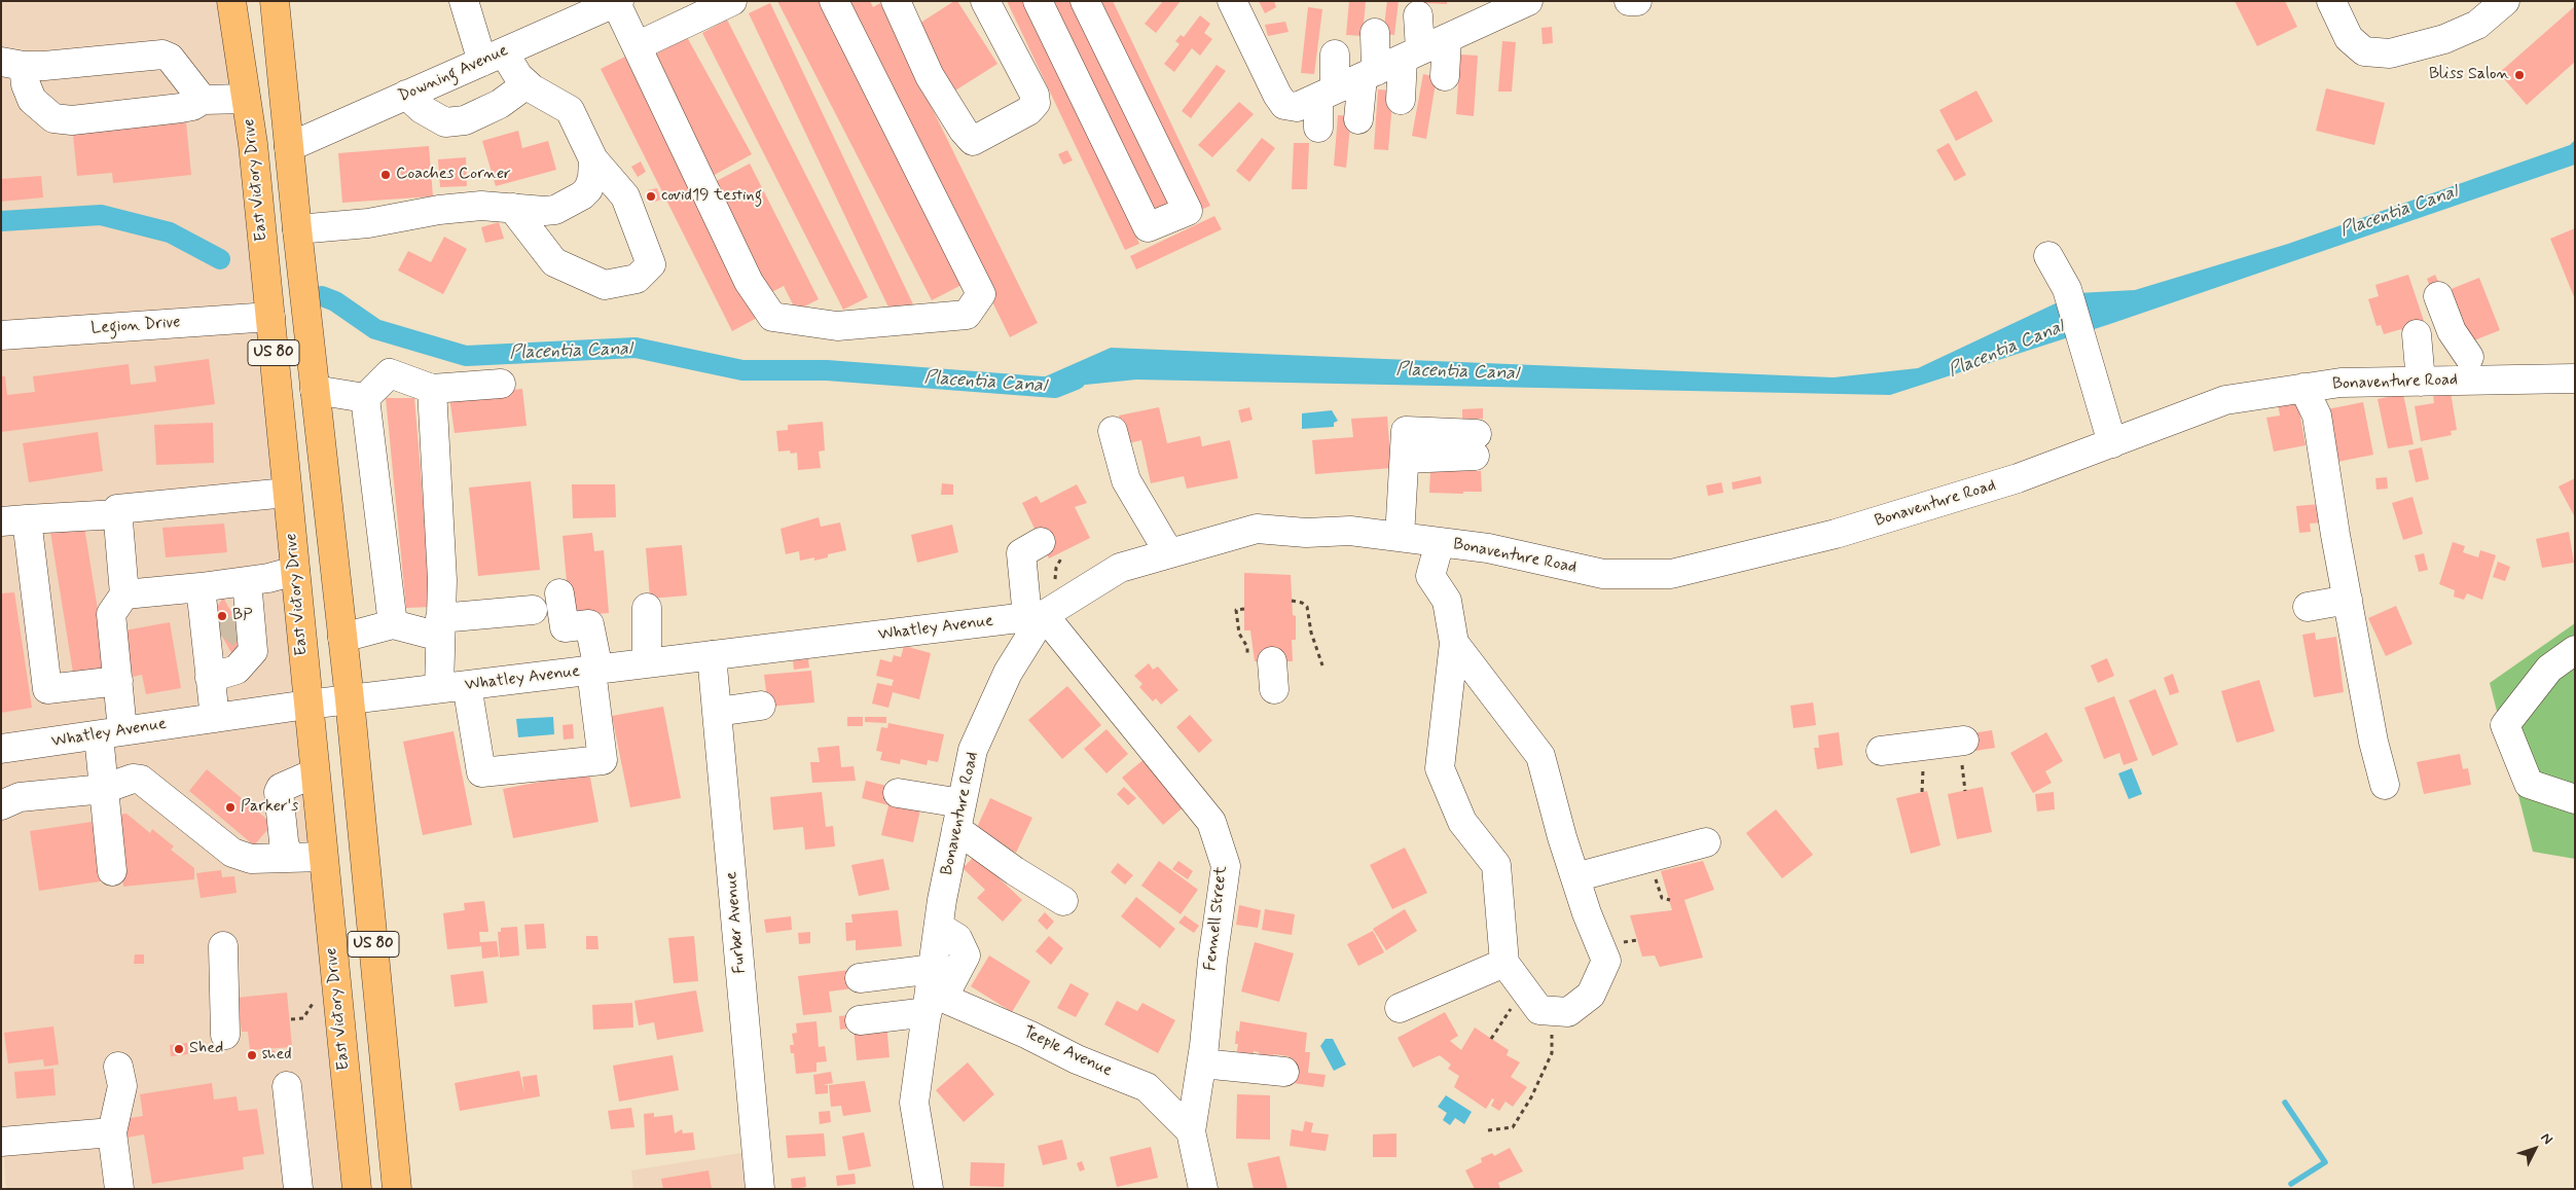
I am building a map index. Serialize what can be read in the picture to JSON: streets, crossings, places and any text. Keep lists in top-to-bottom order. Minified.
{"streets":{"main road":["East Victory Drive","US 80"],"street":["Downing Avenue","Legion Drive","Bonaventure Road","Whatley Avenue","Fennell Street","Furber Avenue","Teeple Avenue"]},"crossings":[["Downing Avenue","US 80"],["East Victory Drive","Legion Drive"],["East Victory Drive","Whatley Avenue"],["US 80","Whatley Avenue"],["Bonaventure Road","Whatley Avenue"],["Bonaventure Road","Fennell Street"],["Bonaventure Road","Teeple Avenue"],["Whatley Avenue","Fennell Street"],["Whatley Avenue","Furber Avenue"],["Fennell Street","Teeple Avenue"]],"water":["Placentia Canal"],"places":["Bliss Salon","Coaches Corner","covid19 testing","BP","Parker's","Shed","shed"],"north":"top right"}
